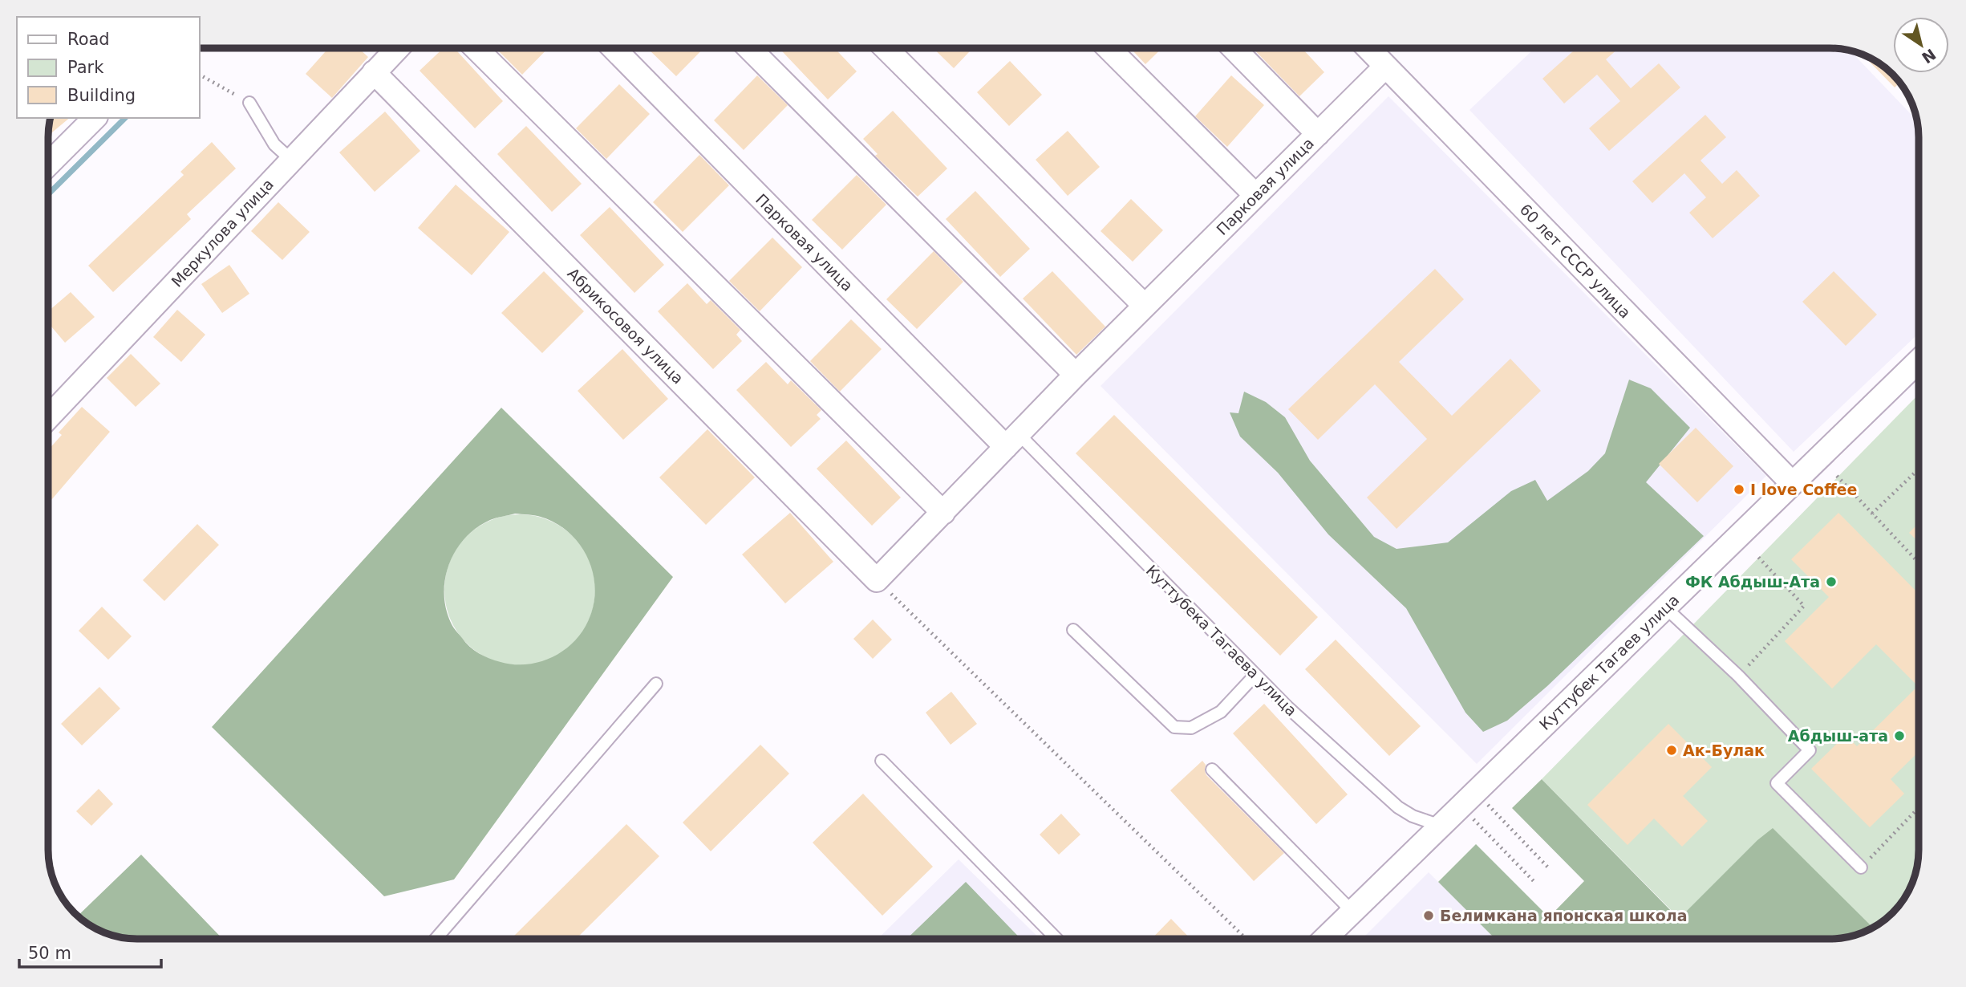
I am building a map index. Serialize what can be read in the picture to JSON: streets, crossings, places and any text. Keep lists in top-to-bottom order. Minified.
{"streets":{"street":["Парковая улица","Меркулова улица","60 лет СССР улица","Абрикосовоя улица","Куттубек Тагаев улица"],"lane":["Куттубека Тагаева улица"]},"crossings":[["Парковая улица","60 лет СССР улица"],["Парковая улица","Абрикосовоя улица"],["Парковая улица","Куттубека Тагаева улица"],["Меркулова улица","Абрикосовоя улица"],["60 лет СССР улица","Куттубек Тагаев улица"],["Куттубека Тагаева улица","Куттубек Тагаев улица"]],"places":["I love Coffee","ФК Абдыш-Ата","Абдыш-ата","Ак-Булак","Белимкана японская школа"],"legend":["Road","Park","Building"],"scale_bar":"50 m","north":"bottom right"}
